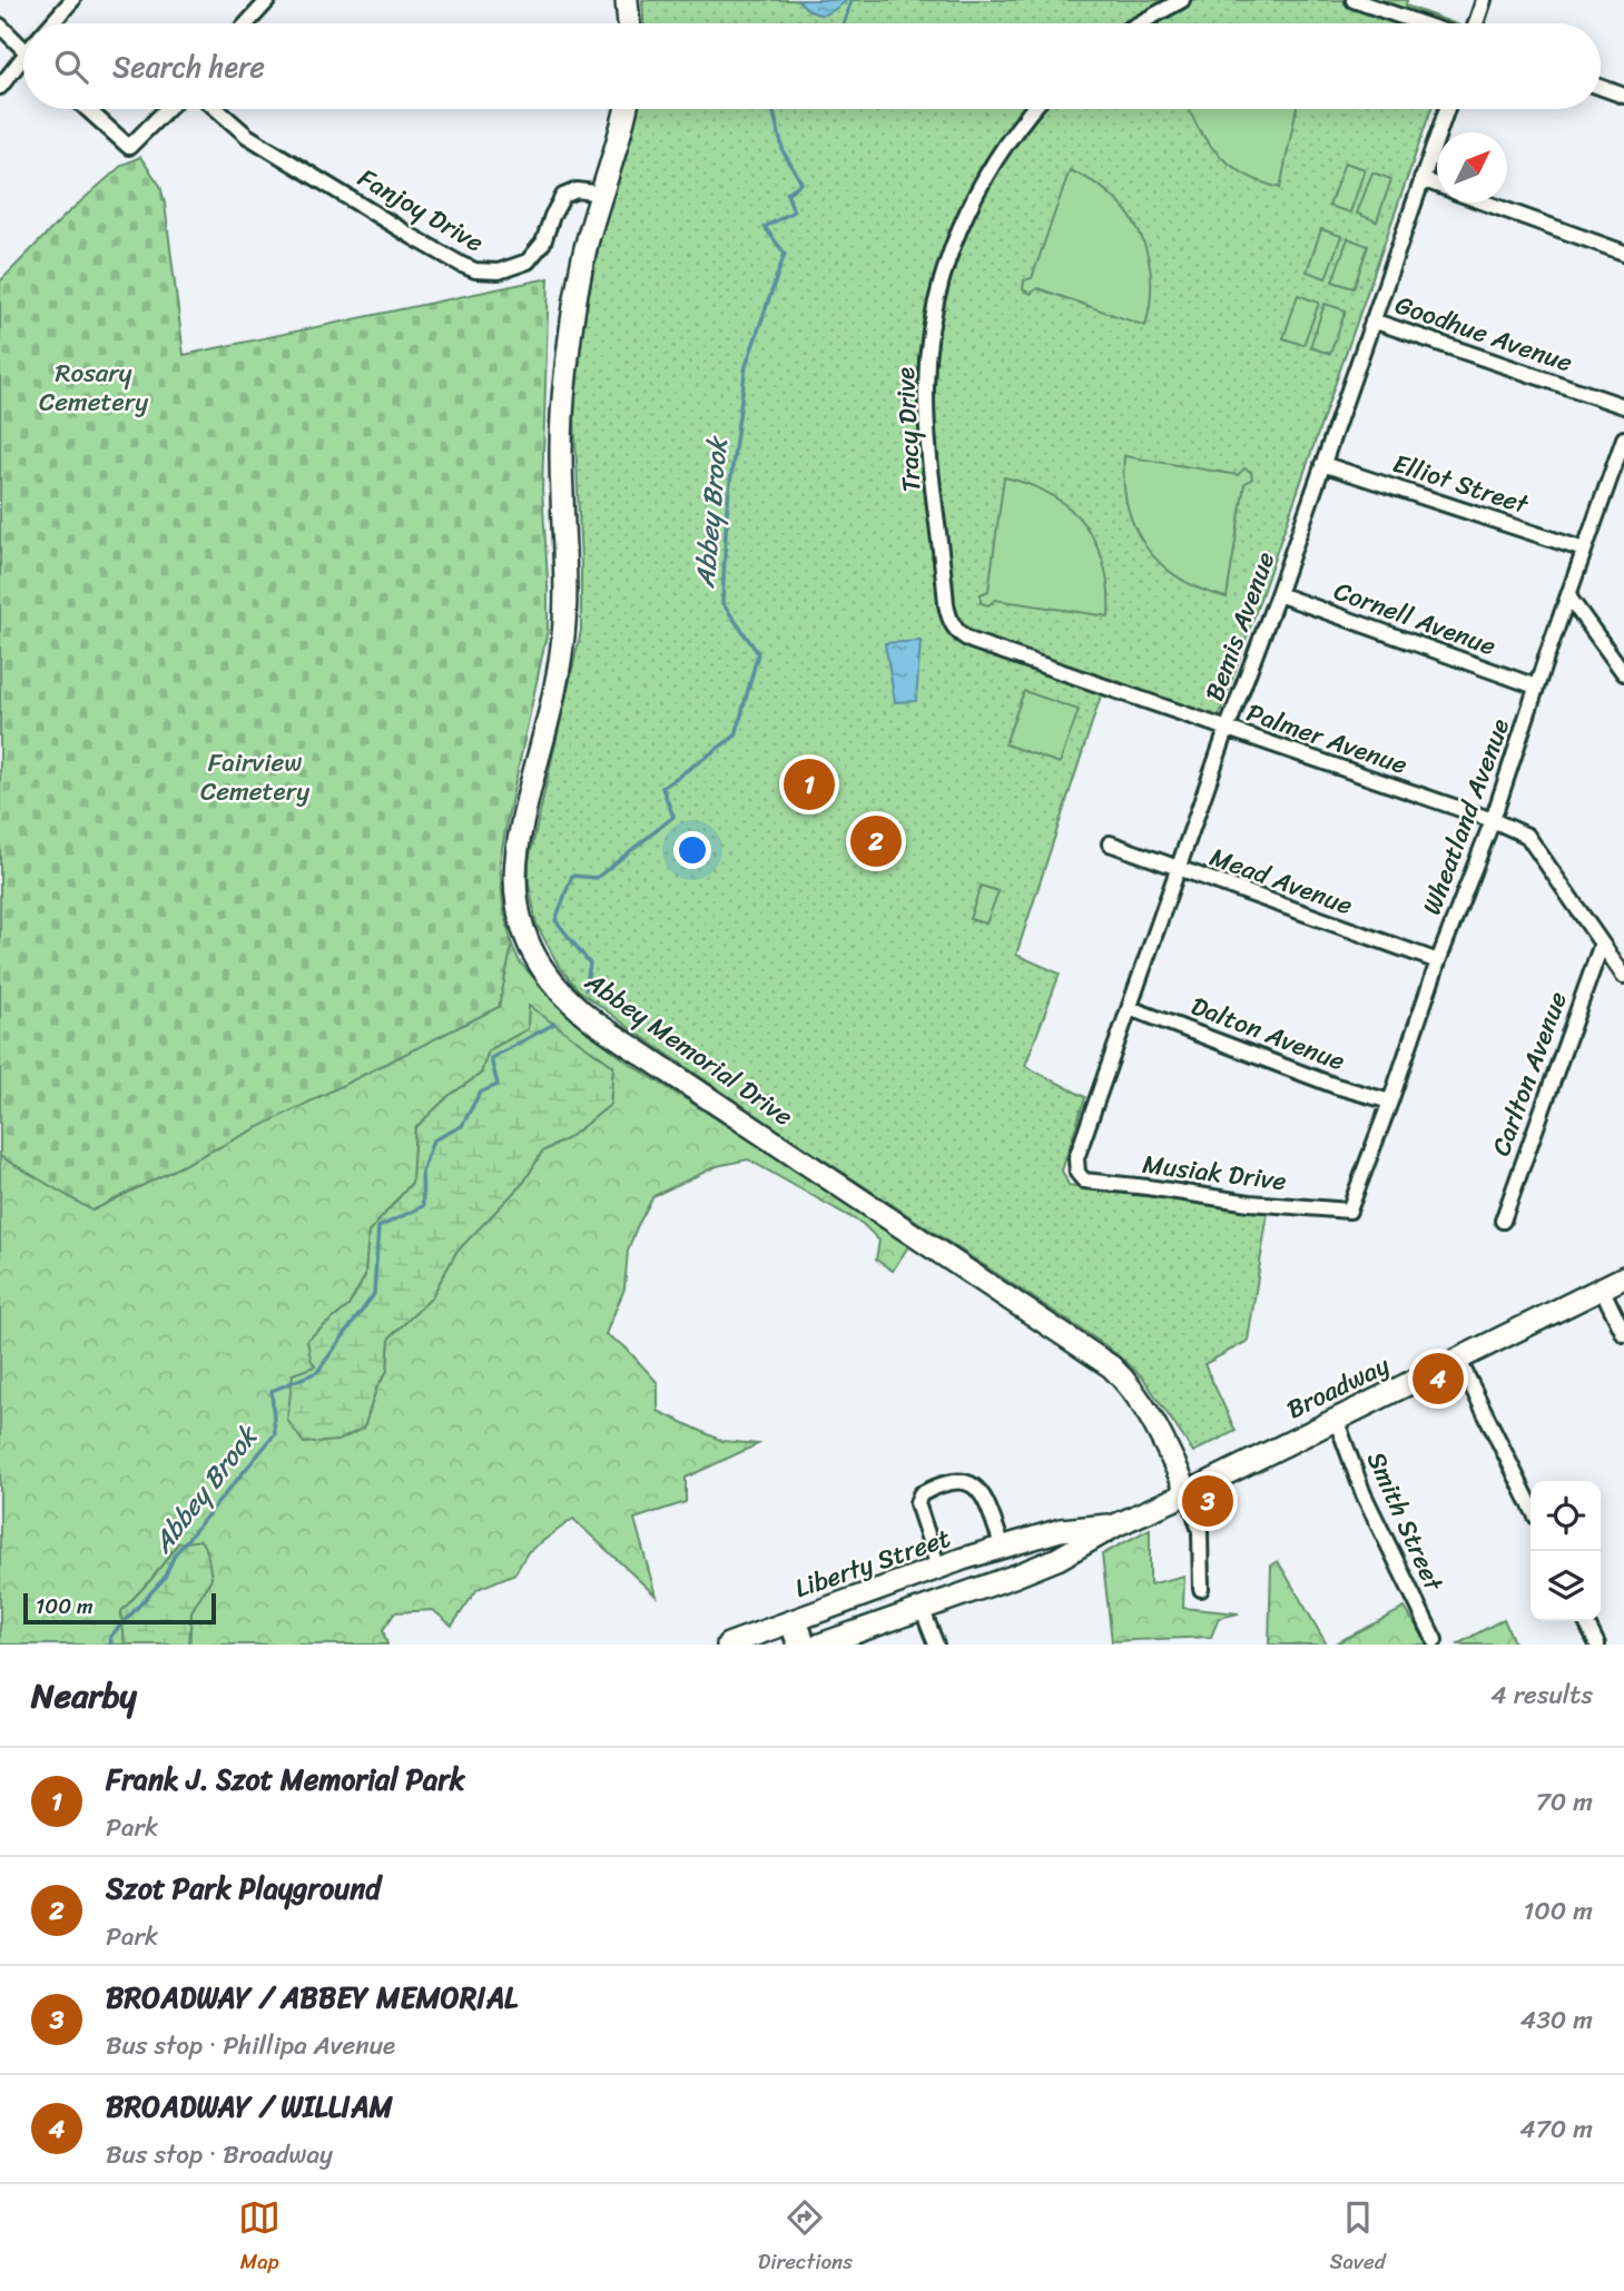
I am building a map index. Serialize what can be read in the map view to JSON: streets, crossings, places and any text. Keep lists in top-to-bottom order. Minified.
{"streets":{"main road":["Abbey Memorial Drive","Broadway","Liberty Street"],"street":["Fanjoy Drive","Goodhue Avenue","Tracy Drive","Elliot Street","Cornell Avenue","Bemis Avenue","Palmer Avenue","Wheatland Avenue","Mead Avenue","Dalton Avenue","Carlton Avenue","Musiak Drive","Smith Street"]},"crossings":[["Fanjoy Drive","Abbey Memorial Drive"],["Goodhue Avenue","Bemis Avenue"],["Tracy Drive","Palmer Avenue"],["Elliot Street","Bemis Avenue"],["Elliot Street","Wheatland Avenue"],["Cornell Avenue","Bemis Avenue"],["Cornell Avenue","Wheatland Avenue"],["Bemis Avenue","Palmer Avenue"],["Bemis Avenue","Mead Avenue"],["Bemis Avenue","Dalton Avenue"],["Bemis Avenue","Musiak Drive"],["Palmer Avenue","Wheatland Avenue"],["Palmer Avenue","Carlton Avenue"],["Wheatland Avenue","Mead Avenue"],["Wheatland Avenue","Dalton Avenue"],["Wheatland Avenue","Musiak Drive"],["Abbey Memorial Drive","Broadway"],["Broadway","Smith Street"],["Broadway","Liberty Street"]],"water":["Abbey Brook"],"parks":["Rosary Cemetery","Fairview Cemetery"],"scale_bar":"100 m","north":"top right","page":{"search":"Search here","pins":["1","2","4","3"],"scale":"100 m","heading":["Nearby","4 results"],"list":[{"mark":"1","name":"Frank J. Szot Memorial Park","note":"Park","value":"70 m"},{"mark":"2","name":"Szot Park Playground","note":"Park","value":"100 m"},{"mark":"3","name":"BROADWAY / ABBEY MEMORIAL","note":"Bus stop · Phillipa Avenue","value":"430 m"},{"mark":"4","name":"BROADWAY / WILLIAM","note":"Bus stop · Broadway","value":"470 m"}],"nav":["Map","Directions","Saved"]}}
